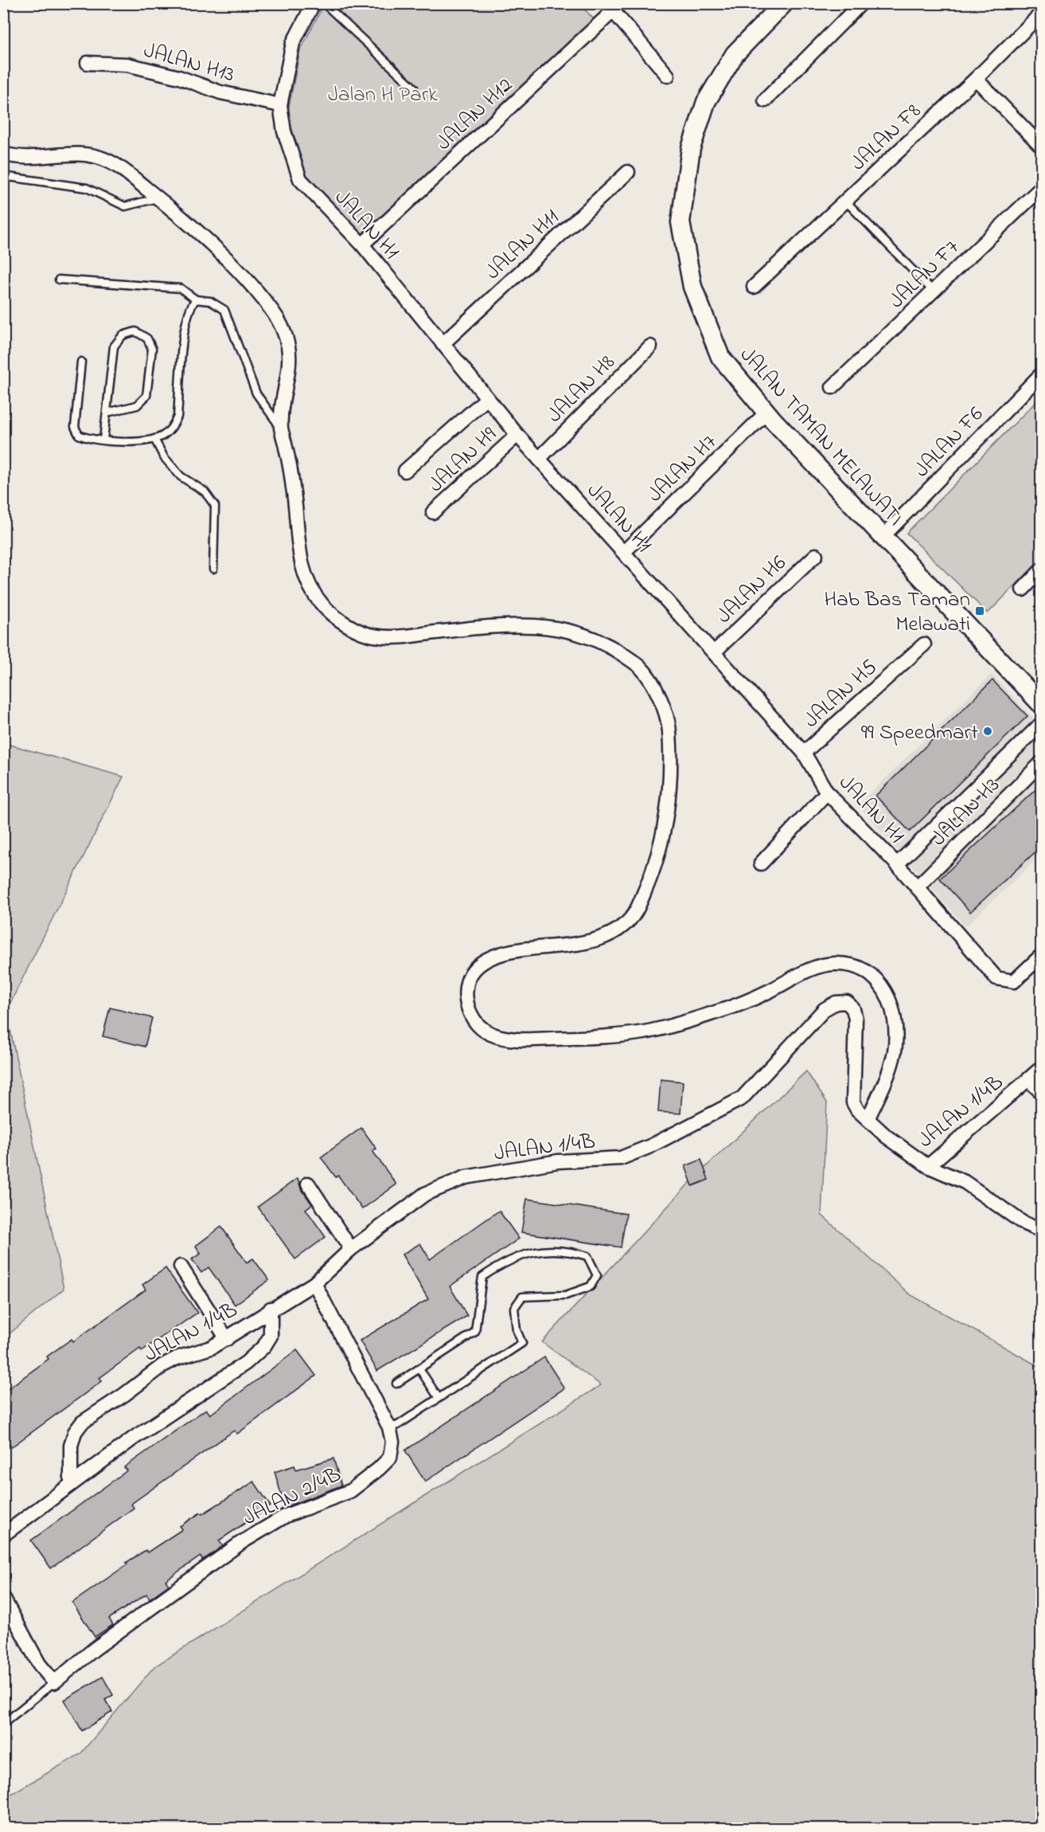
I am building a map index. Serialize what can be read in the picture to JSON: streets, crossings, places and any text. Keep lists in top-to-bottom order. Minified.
{"streets":{"main road":["JALAN TAMAN MELAWATI"],"street":["JALAN H13","JALAN H12","JALAN F8","JALAN H1","JALAN H11","JALAN F7","JALAN H8","JALAN F6","JALAN H9","JALAN H7","JALAN H6","JALAN H5","JALAN H3","JALAN 1/4B","JALAN 2/4B"]},"crossings":[["JALAN H13","JALAN H1"],["JALAN H12","JALAN H1"],["JALAN H1","JALAN H11"],["JALAN H1","JALAN H8"],["JALAN H1","JALAN H9"],["JALAN H1","JALAN H7"],["JALAN H1","JALAN H6"],["JALAN H1","JALAN H5"],["JALAN H1","JALAN H3"],["JALAN TAMAN MELAWATI","JALAN F6"],["JALAN TAMAN MELAWATI","JALAN H7"],["JALAN 1/4B","JALAN 2/4B"]],"parks":["Jalan H Park"],"places":{"transit":["Hab Bas Taman Melawati"],"other":["99 Speedmart"]}}
